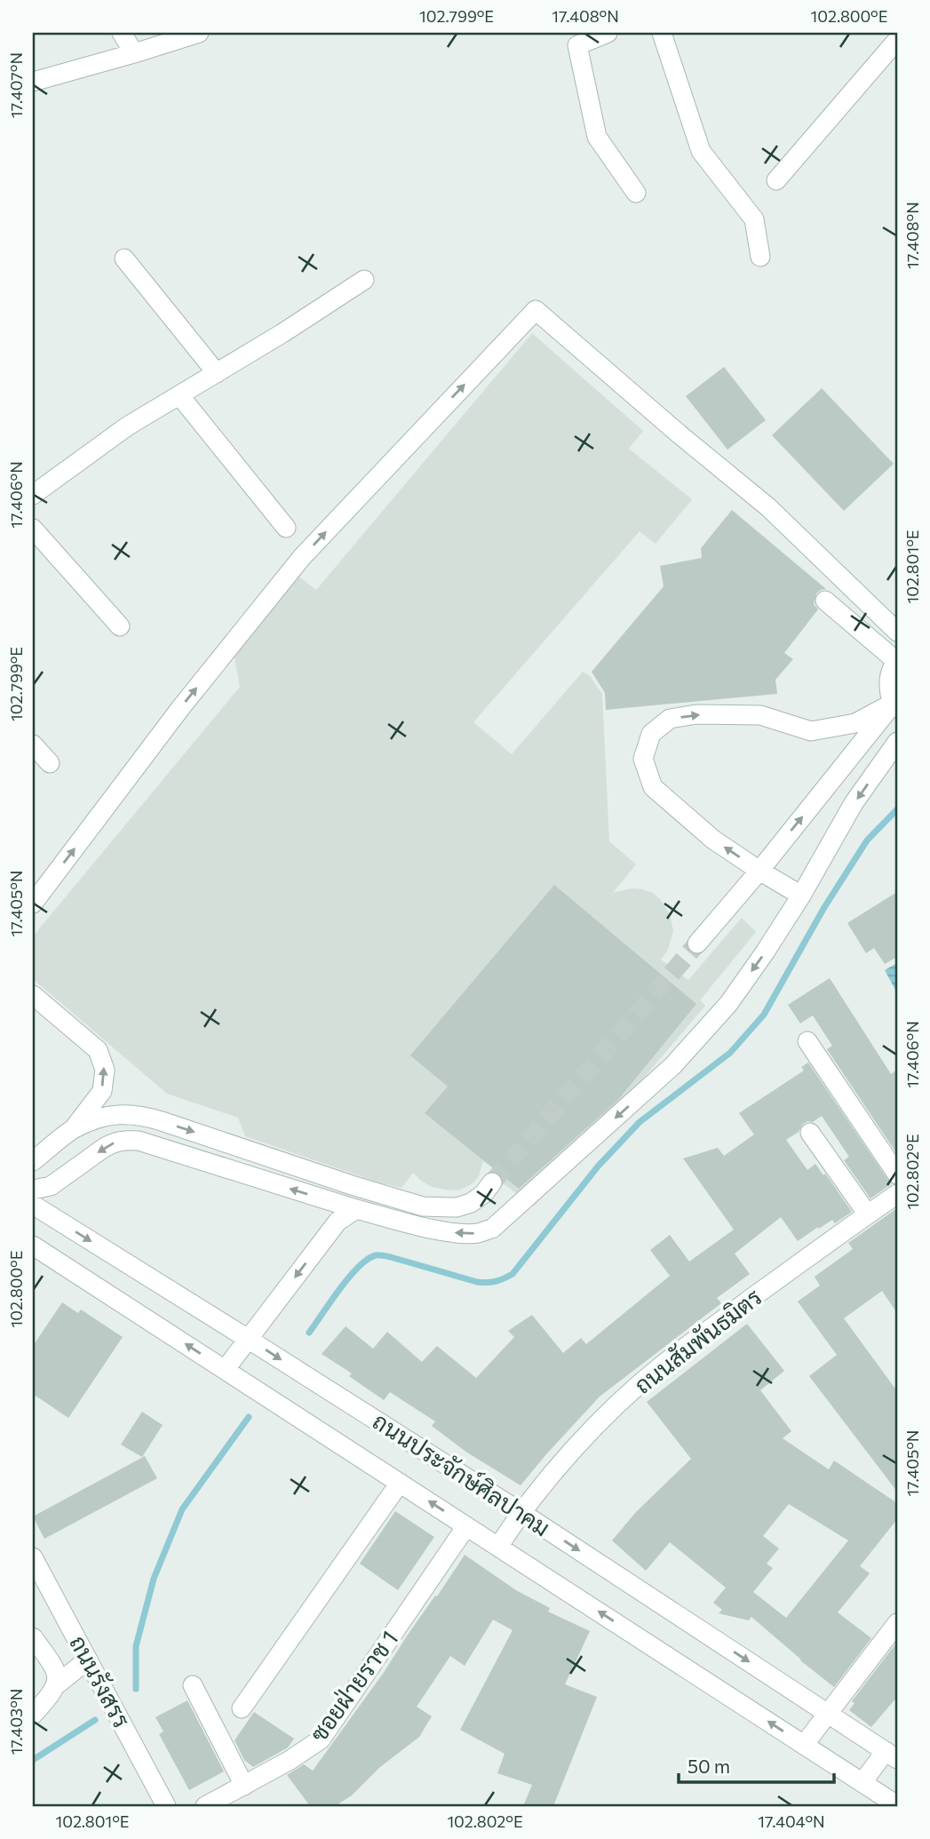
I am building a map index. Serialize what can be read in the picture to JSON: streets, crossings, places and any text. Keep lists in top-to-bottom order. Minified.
{"streets":{"street":["ถนนสัมพันธมิตร","ถนนประจักษ์ศิลปาคม","ถนนรังสรร","ซอยฝ่ายราช 1"]},"crossings":[["ถนนสัมพันธมิตร","ถนนประจักษ์ศิลปาคม"],["ถนนประจักษ์ศิลปาคม","ซอยฝ่ายราช 1"]],"scale_bar":"50 m","coordinates":["102.799°E","17.408°N","102.800°E","17.407°N","17.406°N","102.801°E","17.405°N","102.802°E","17.403°N","17.404°N"]}
